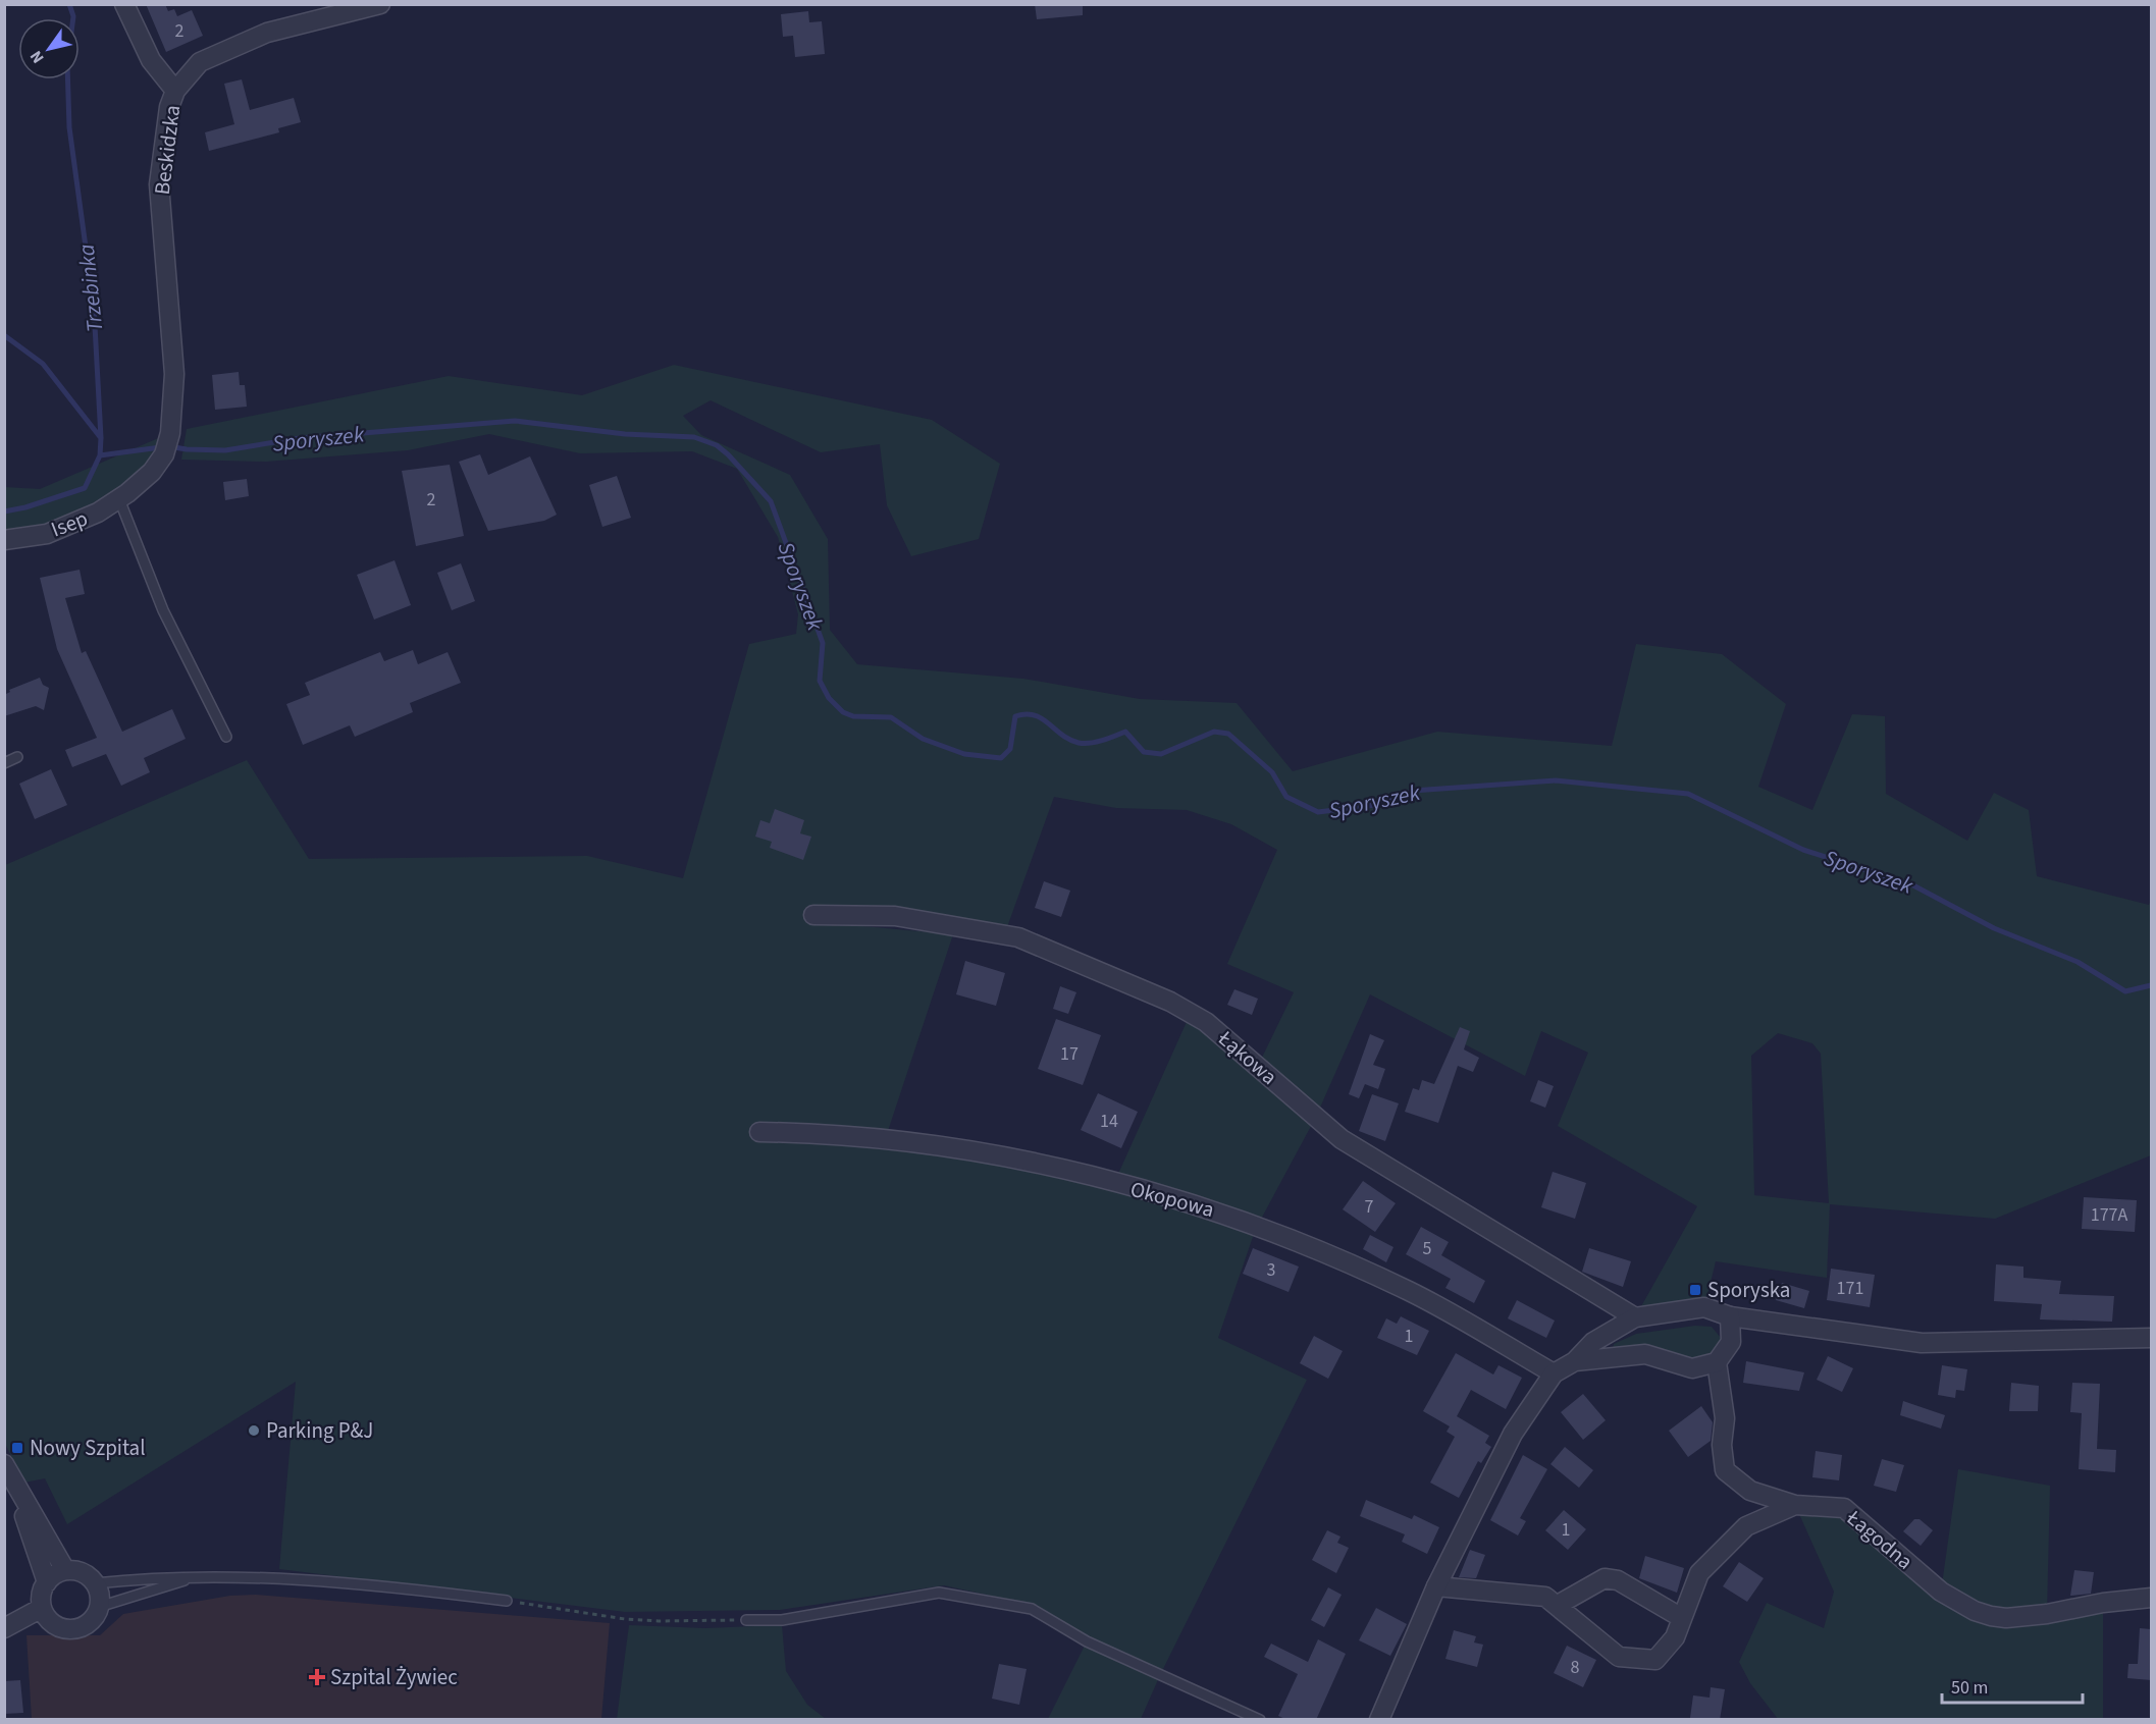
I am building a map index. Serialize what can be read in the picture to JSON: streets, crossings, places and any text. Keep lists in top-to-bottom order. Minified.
{"streets":{"street":["Beskidzka","Isep","Łąkowa","Okopowa","Łagodna"]},"crossings":[["Beskidzka","Isep"]],"water":["Trzebinka","Sporyszek"],"places":{"transit":["Sporyska","Nowy Szpital"],"other":["Parking P&J"],"health":["Szpital Żywiec"]},"house_numbers":["2","2","17","14","7","177A","5","3","171","1","1","8"],"scale_bar":"50 m","north":"bottom left"}
